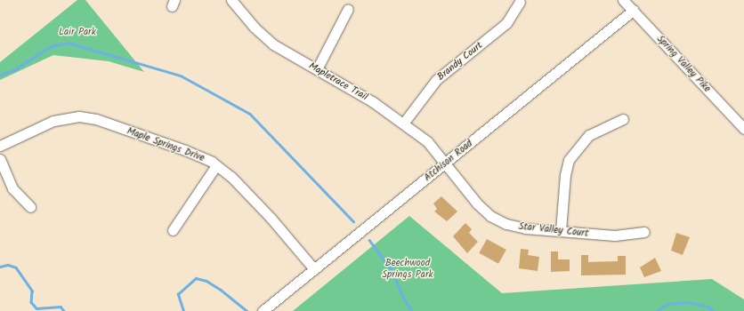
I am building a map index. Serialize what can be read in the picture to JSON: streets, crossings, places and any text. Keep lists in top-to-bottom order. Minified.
{"streets":{"street":["Brandy Court","Spring Valley Pike","Mapletrace Trail","Maple Springs Drive","Atchison Road","Star Valley Court"]},"crossings":[["Brandy Court","Mapletrace Trail"],["Spring Valley Pike","Atchison Road"],["Mapletrace Trail","Atchison Road"],["Mapletrace Trail","Star Valley Court"],["Maple Springs Drive","Atchison Road"],["Atchison Road","Star Valley Court"]],"parks":["Lair Park","Beechwood Springs Park"]}
